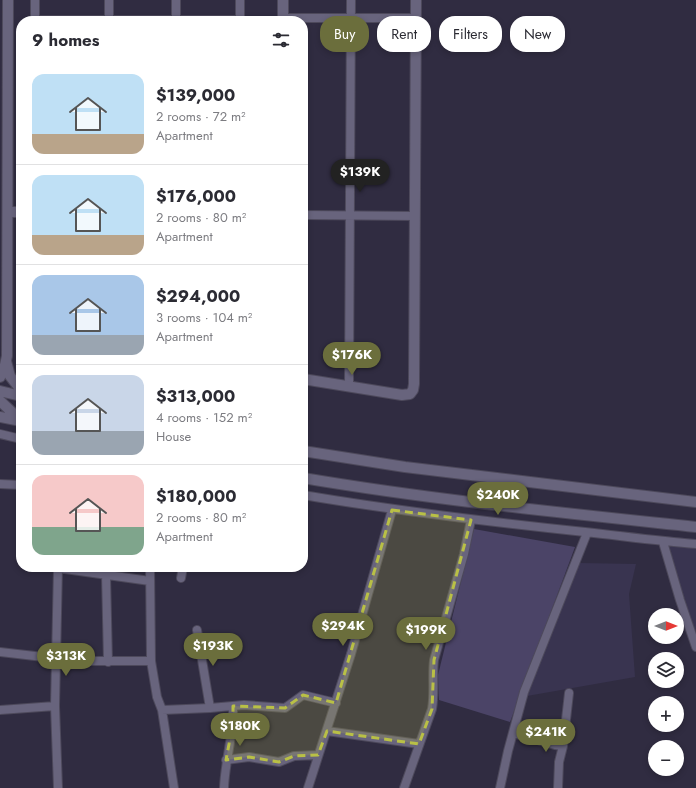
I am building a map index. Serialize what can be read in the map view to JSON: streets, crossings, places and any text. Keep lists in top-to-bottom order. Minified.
{"north":"right","page":{"chip":["Buy","Rent","Filters","New"],"heading":"9 homes","list":[{"name":"$139,000","note":"2 rooms · 72 m² · Apartment"},{"name":"$176,000","note":"2 rooms · 80 m² · Apartment"},{"name":"$294,000","note":"3 rooms · 104 m² · Apartment"},{"name":"$313,000","note":"4 rooms · 152 m² · House"},{"name":"$180,000","note":"2 rooms · 80 m² · Apartment"}],"price":["$139K","$176K","$240K","$294K","$199K","$193K","$313K","$180K","$241K"],"map_buttons":["+","−"]}}
